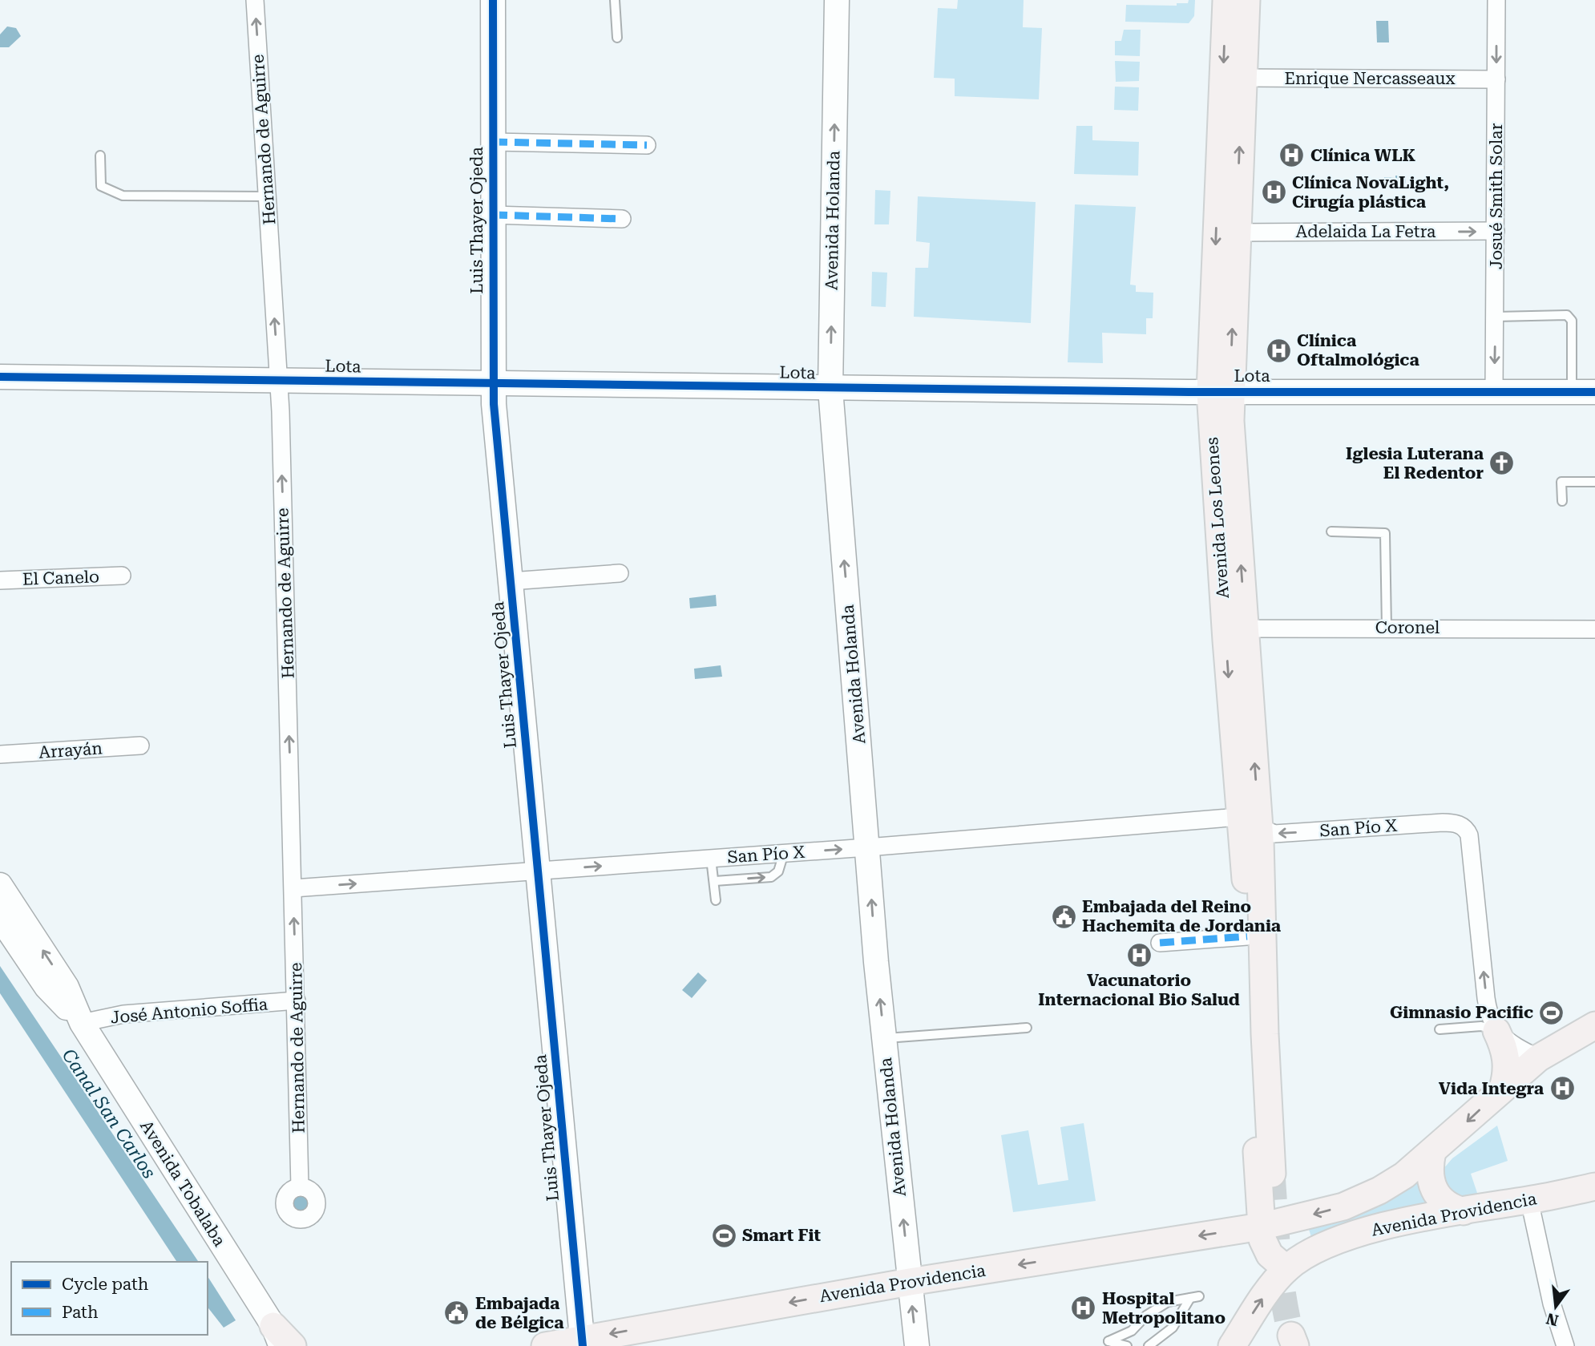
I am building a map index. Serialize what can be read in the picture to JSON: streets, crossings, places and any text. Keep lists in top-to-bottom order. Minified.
{"streets":{"main road":["Avenida Los Leones","Avenida Providencia"],"street":["Enrique Nercasseaux","Hernando de Aguirre","Josué Smith Solar","Luis Thayer Ojeda","Avenida Holanda","Adelaida La Fetra","Lota","El Canelo","Coronel","Arrayán","San Pío X","José Antonio Soffia","Avenida Tobalaba"]},"crossings":[["Enrique Nercasseaux","Josué Smith Solar"],["Enrique Nercasseaux","Avenida Los Leones"],["Hernando de Aguirre","Lota"],["Hernando de Aguirre","San Pío X"],["Hernando de Aguirre","José Antonio Soffia"],["Josué Smith Solar","Adelaida La Fetra"],["Josué Smith Solar","Lota"],["Luis Thayer Ojeda","Lota"],["Luis Thayer Ojeda","San Pío X"],["Luis Thayer Ojeda","Avenida Providencia"],["Avenida Holanda","Lota"],["Avenida Holanda","San Pío X"],["Avenida Holanda","Avenida Providencia"],["Adelaida La Fetra","Avenida Los Leones"],["Lota","Avenida Los Leones"],["Avenida Los Leones","Coronel"],["Avenida Los Leones","San Pío X"],["José Antonio Soffia","Avenida Tobalaba"]],"one_way":["Hernando de Aguirre","Josué Smith Solar","Avenida Holanda","Adelaida La Fetra","Avenida Providencia"],"water":["Canal San Carlos"],"places":{"hospital":["Clínica WLK","Clínica NovaLight, Cirugía plástica","Clínica Oftalmológica","Vacunatorio Internacional Bio Salud","Vida Integra","Hospital Metropolitano"],"church":["Iglesia Luterana El Redentor"],"public building":["Embajada del Reino Hachemita de Jordania","Embajada de Bélgica"],"sports":["Gimnasio Pacific","Smart Fit"]},"legend":["Cycle path","Path"],"north":"bottom"}
